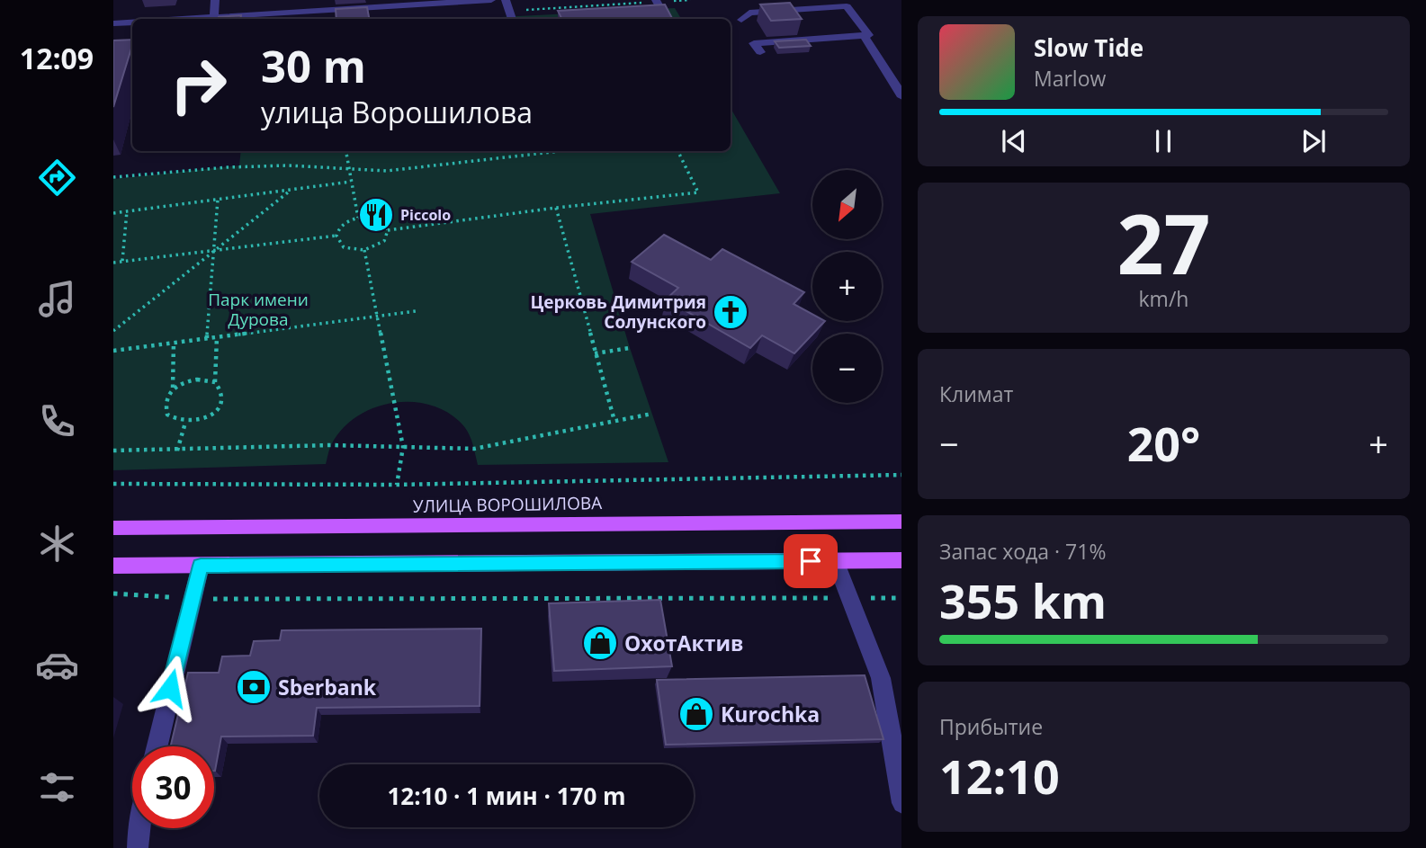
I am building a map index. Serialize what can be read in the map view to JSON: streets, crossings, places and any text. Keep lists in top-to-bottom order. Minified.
{"streets":{"main road":["УЛИЦА ВОРОШИЛОВА"]},"parks":["Парк имени Дурова"],"places":{"restaurant":["Piccolo"],"church":["Церковь Димитрия Солунского"],"shop":["ОхотАктив","Kurochka"],"bank":["Sberbank"]},"north":"bottom left","page":{"tabs":"12:09","turn":["30 m","улица Ворошилова"],"song":["Slow Tide","Marlow"],"map_buttons":["+","−"],"tile":[["27","km/h"],"Климат",["Запас хода · 71%","355 km"],["Прибытие","12:10"]],"heat":["−","20°","+"],"limit":"30","trip":"12:10 · 1 мин · 170 m"}}
